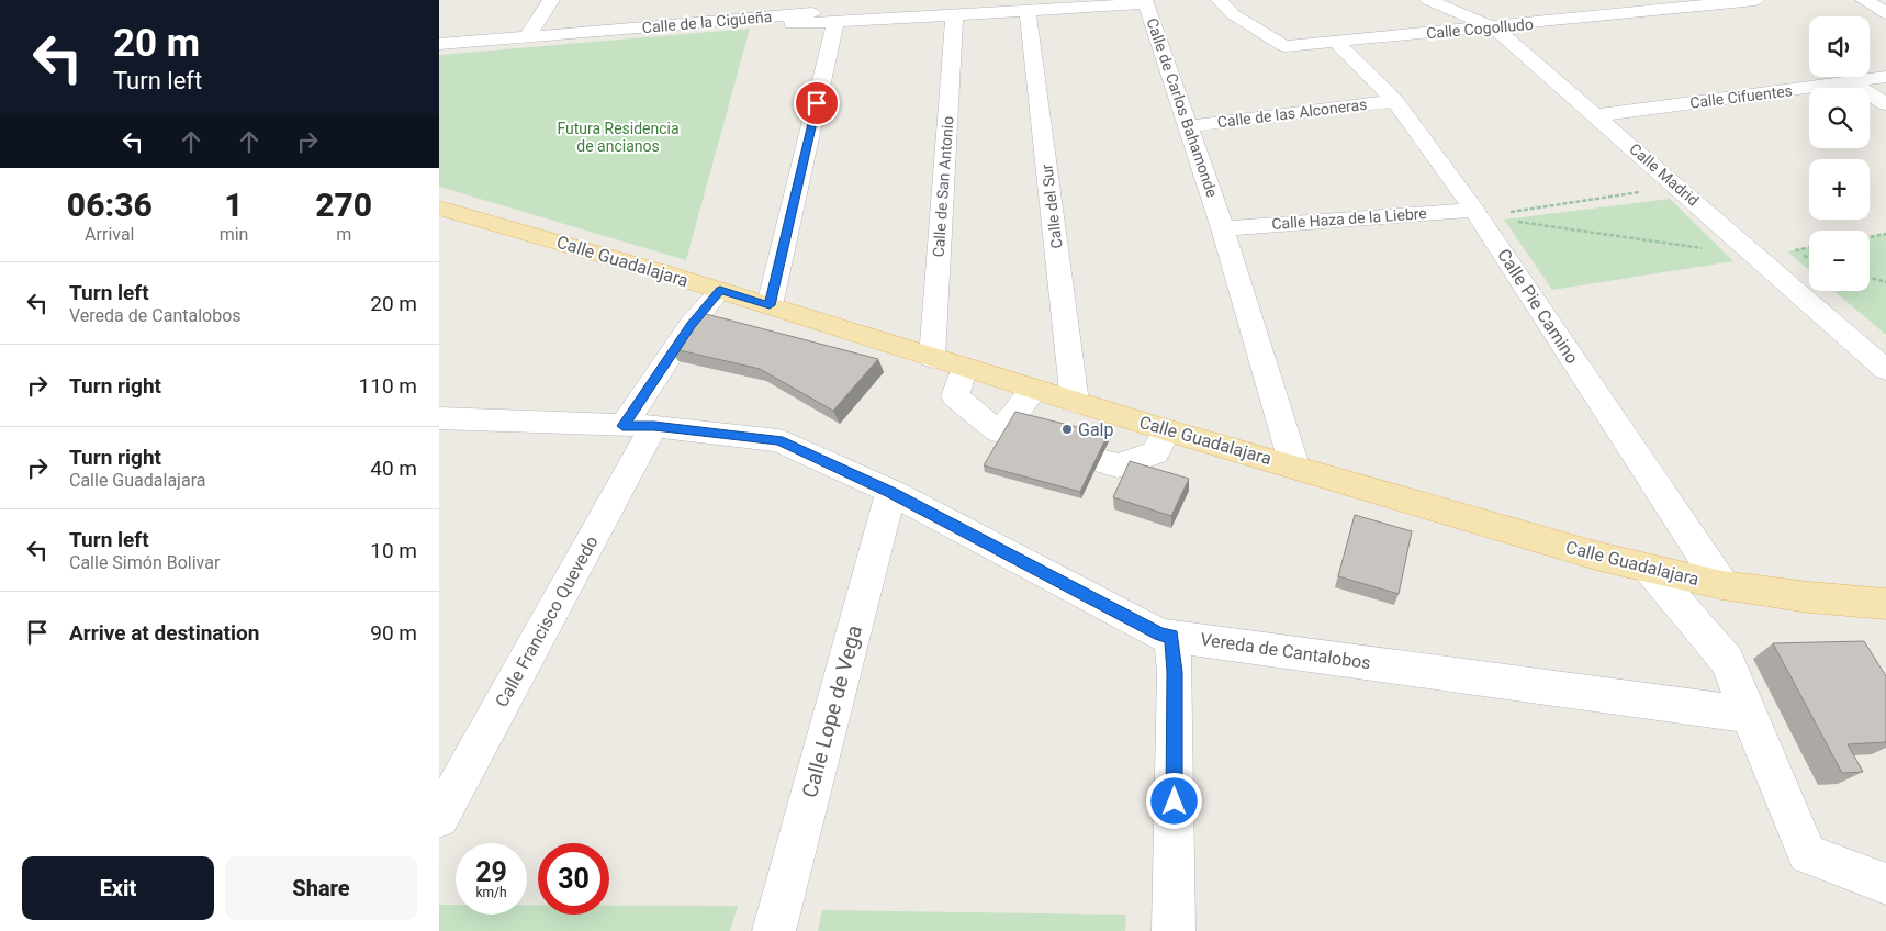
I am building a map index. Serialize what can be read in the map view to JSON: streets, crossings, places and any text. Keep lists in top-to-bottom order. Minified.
{"streets":{"main road":["Calle Guadalajara"],"street":["Calle de la Cigúeña","Calle Cogolludo","Calle Cifuentes","Calle de Carlos Bahamonde","Calle de las Alconeras","Calle Madrid","Calle de San Antonio","Calle del Sur","Calle Haza de la Liebre","Calle Pie Camino","Calle Francisco Quevedo","Vereda de Cantalobos","Calle Lope de Vega"]},"crossings":[["Calle de la Cigúeña","Calle de Carlos Bahamonde"],["Calle Cogolludo","Calle Madrid"],["Calle Cogolludo","Calle Pie Camino"],["Calle Cifuentes","Calle Madrid"],["Calle de Carlos Bahamonde","Calle de las Alconeras"],["Calle de Carlos Bahamonde","Calle de San Antonio"],["Calle de Carlos Bahamonde","Calle del Sur"],["Calle de Carlos Bahamonde","Calle Haza de la Liebre"],["Calle de Carlos Bahamonde","Calle Guadalajara"],["Calle de las Alconeras","Calle Pie Camino"],["Calle de San Antonio","Calle Guadalajara"],["Calle del Sur","Calle Guadalajara"],["Calle Haza de la Liebre","Calle Pie Camino"],["Calle Guadalajara","Calle Pie Camino"],["Calle Guadalajara","Calle Francisco Quevedo"],["Calle Francisco Quevedo","Vereda de Cantalobos"],["Vereda de Cantalobos","Calle Lope de Vega"]],"parks":["Futura Residencia de ancianos"],"places":["Galp"],"page":{"turn":["20 m","Turn left"],"map_buttons":["+","−"],"eta":["06:36","Arrival","1","min","270","m"],"list":[{"name":"Turn left","note":"Vereda de Cantalobos","value":"20 m"},{"name":"Turn right","value":"110 m"},{"name":"Turn right","note":"Calle Guadalajara","value":"40 m"},{"name":"Turn left","note":"Calle Simón Bolivar","value":"10 m"},{"name":"Arrive at destination","value":"90 m"}],"speed":"29 km/h","limit":"30","buttons":["Exit","Share"]}}
